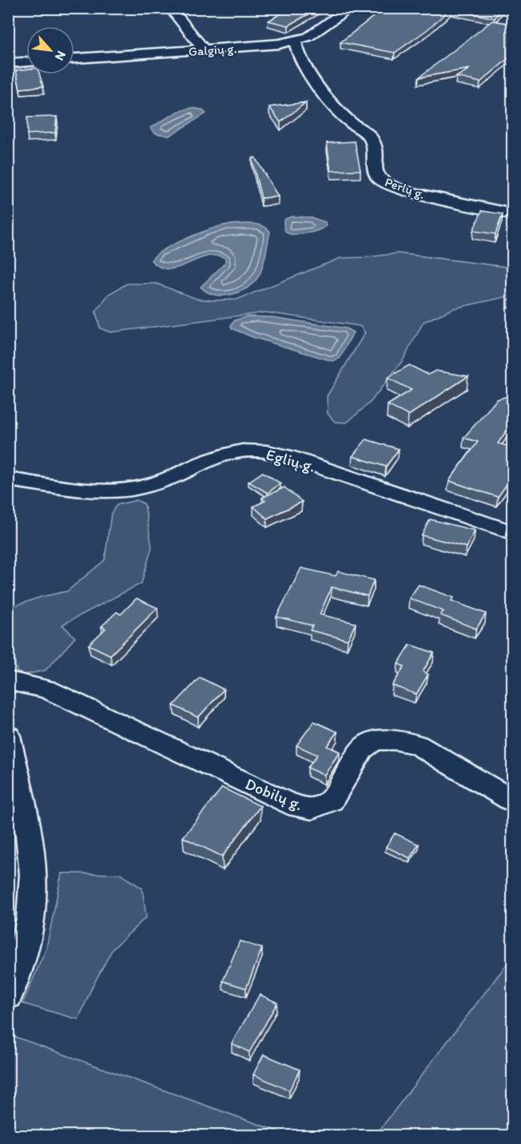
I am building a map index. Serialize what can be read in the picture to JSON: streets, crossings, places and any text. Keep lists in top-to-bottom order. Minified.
{"streets":{"street":["Galgių g.","Perlų g.","Eglių g.","Dobilų g."]},"crossings":[["Galgių g.","Perlų g."]],"north":"bottom right"}
